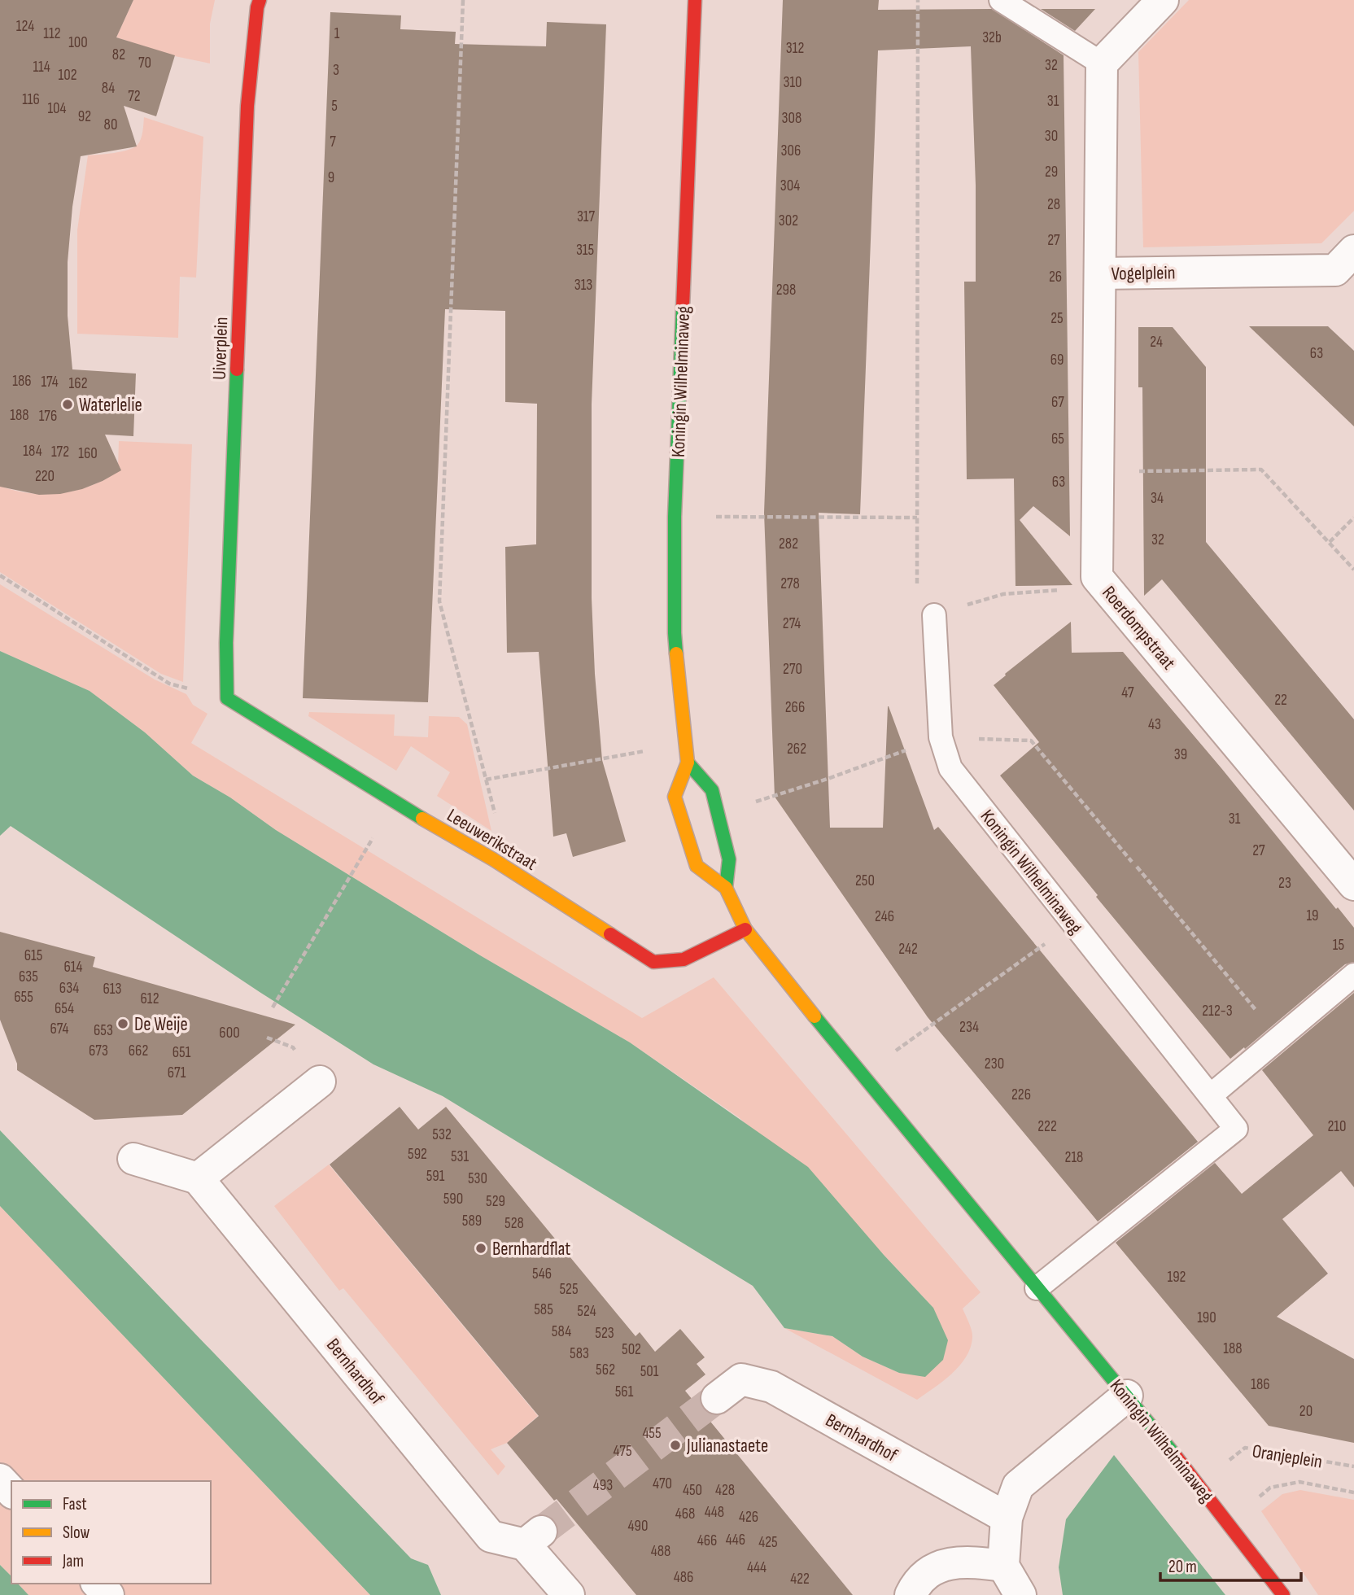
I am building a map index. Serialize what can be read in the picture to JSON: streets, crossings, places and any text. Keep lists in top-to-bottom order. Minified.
{"streets":{"main road":["Uiverplein","Koningin Wilhelminaweg","Leeuwerikstraat"],"street":["Vogelplein","Roerdompstraat","Bernhardhof"],"path":["Oranjeplein"]},"crossings":[["Vogelplein","Roerdompstraat"],["Uiverplein","Leeuwerikstraat"],["Koningin Wilhelminaweg","Leeuwerikstraat"],["Koningin Wilhelminaweg","Oranjeplein"]],"places":["Waterlelie","De Weije","Bernhardflat","Julianastaete"],"house_numbers":["124","112","1","32b","100","312","82","70","32","114","3","102","310","84","72","116","31","5","104","92","308","80","30","7","306","29","9","304","28","317","302","27","315","26","313","298","25","24","63","69","186","174","162","67","188","176","65","184","172","160","220","63","34","32","282","278","274","270","47","22","266","43","262","39","31","27","250","23","19","246","15","242","615","614","635","634","613","655","612","654","212-3","234","674","653","600","673","662","651","230","671","226","222","210","532","592","531","218","591","530","590","529","589","528","546","192","525","585","524","190","584","523","188","502","583","562","501","186","561","20","455","475","470","493","450","428","448","468","426","490","446","466","425","488","444","486","422"],"legend":["Fast","Slow","Jam"],"scale_bar":"20 m"}
